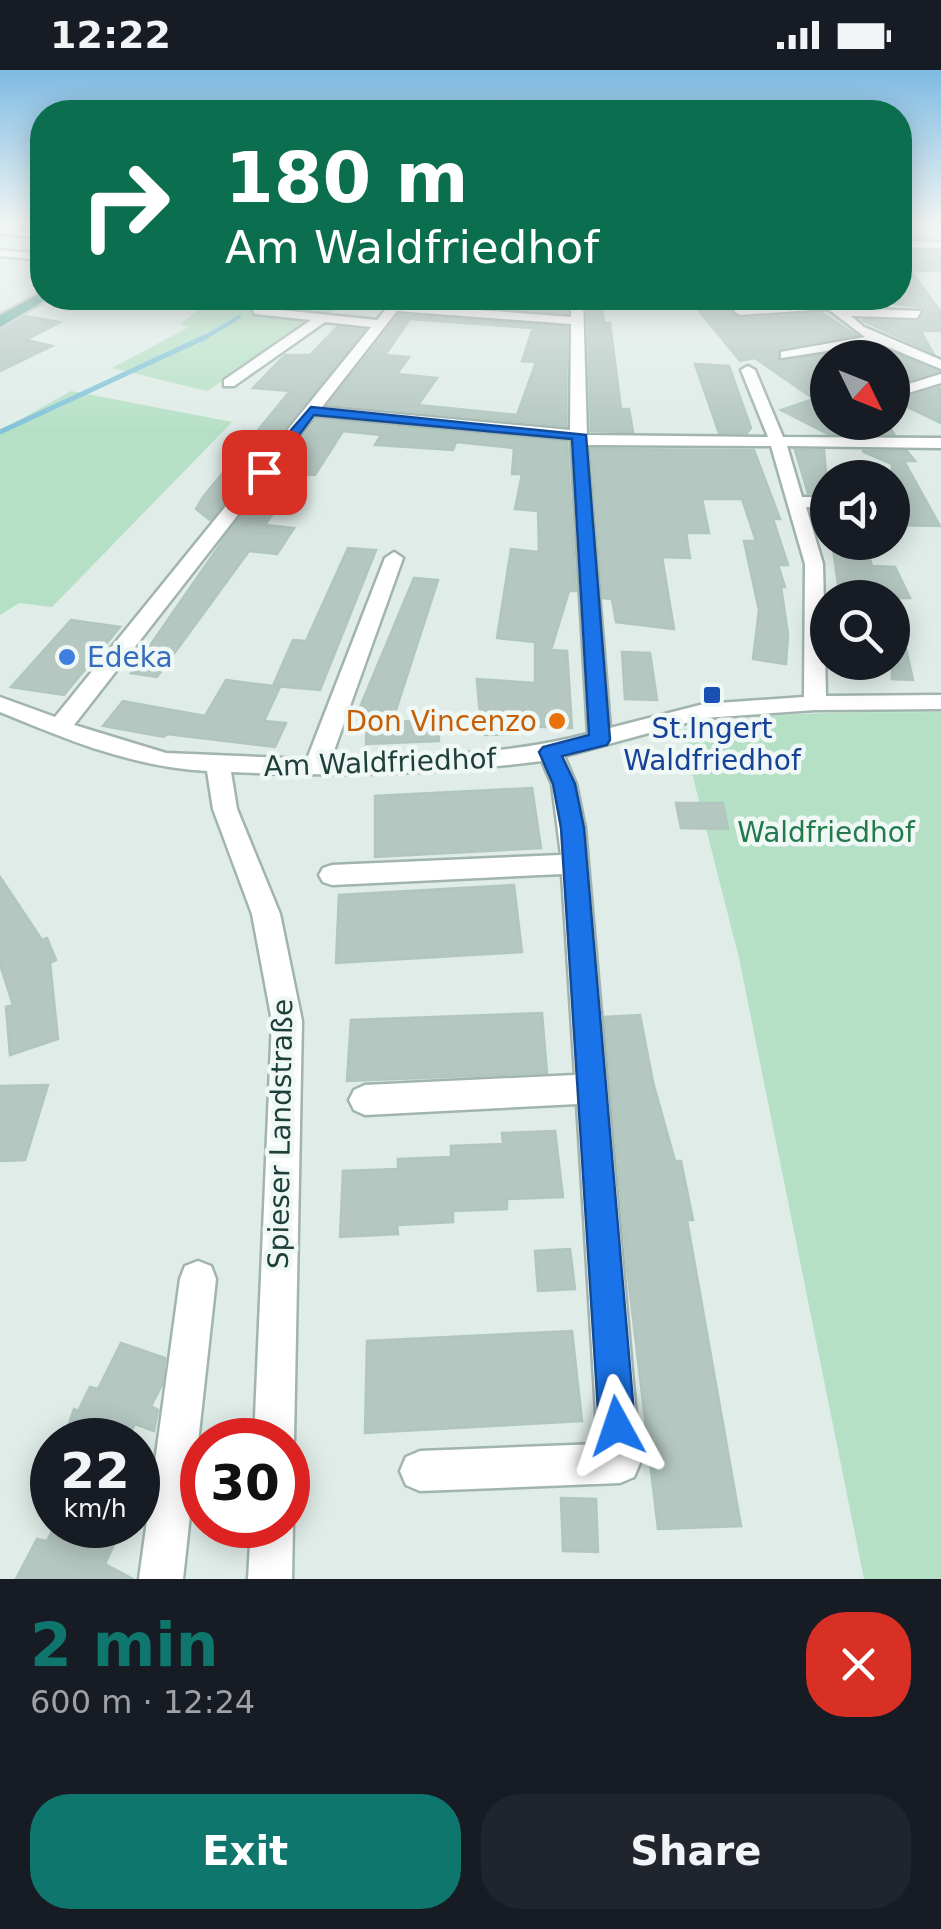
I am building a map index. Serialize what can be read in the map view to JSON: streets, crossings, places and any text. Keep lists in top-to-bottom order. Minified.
{"streets":{"street":["Am Waldfriedhof","Spieser Landstraße"]},"crossings":[["Am Waldfriedhof","Spieser Landstraße"]],"parks":["Waldfriedhof"],"places":{"other":["Edeka","Don Vincenzo"],"transit":["St.Ingert Waldfriedhof"]},"north":"bottom right","page":{"status":"12:22","turn":["180 m","Am Waldfriedhof"],"speed":"22 km/h","limit":"30","heading":["2 min","600 m · 12:24"],"buttons":["Exit","Share"]}}
